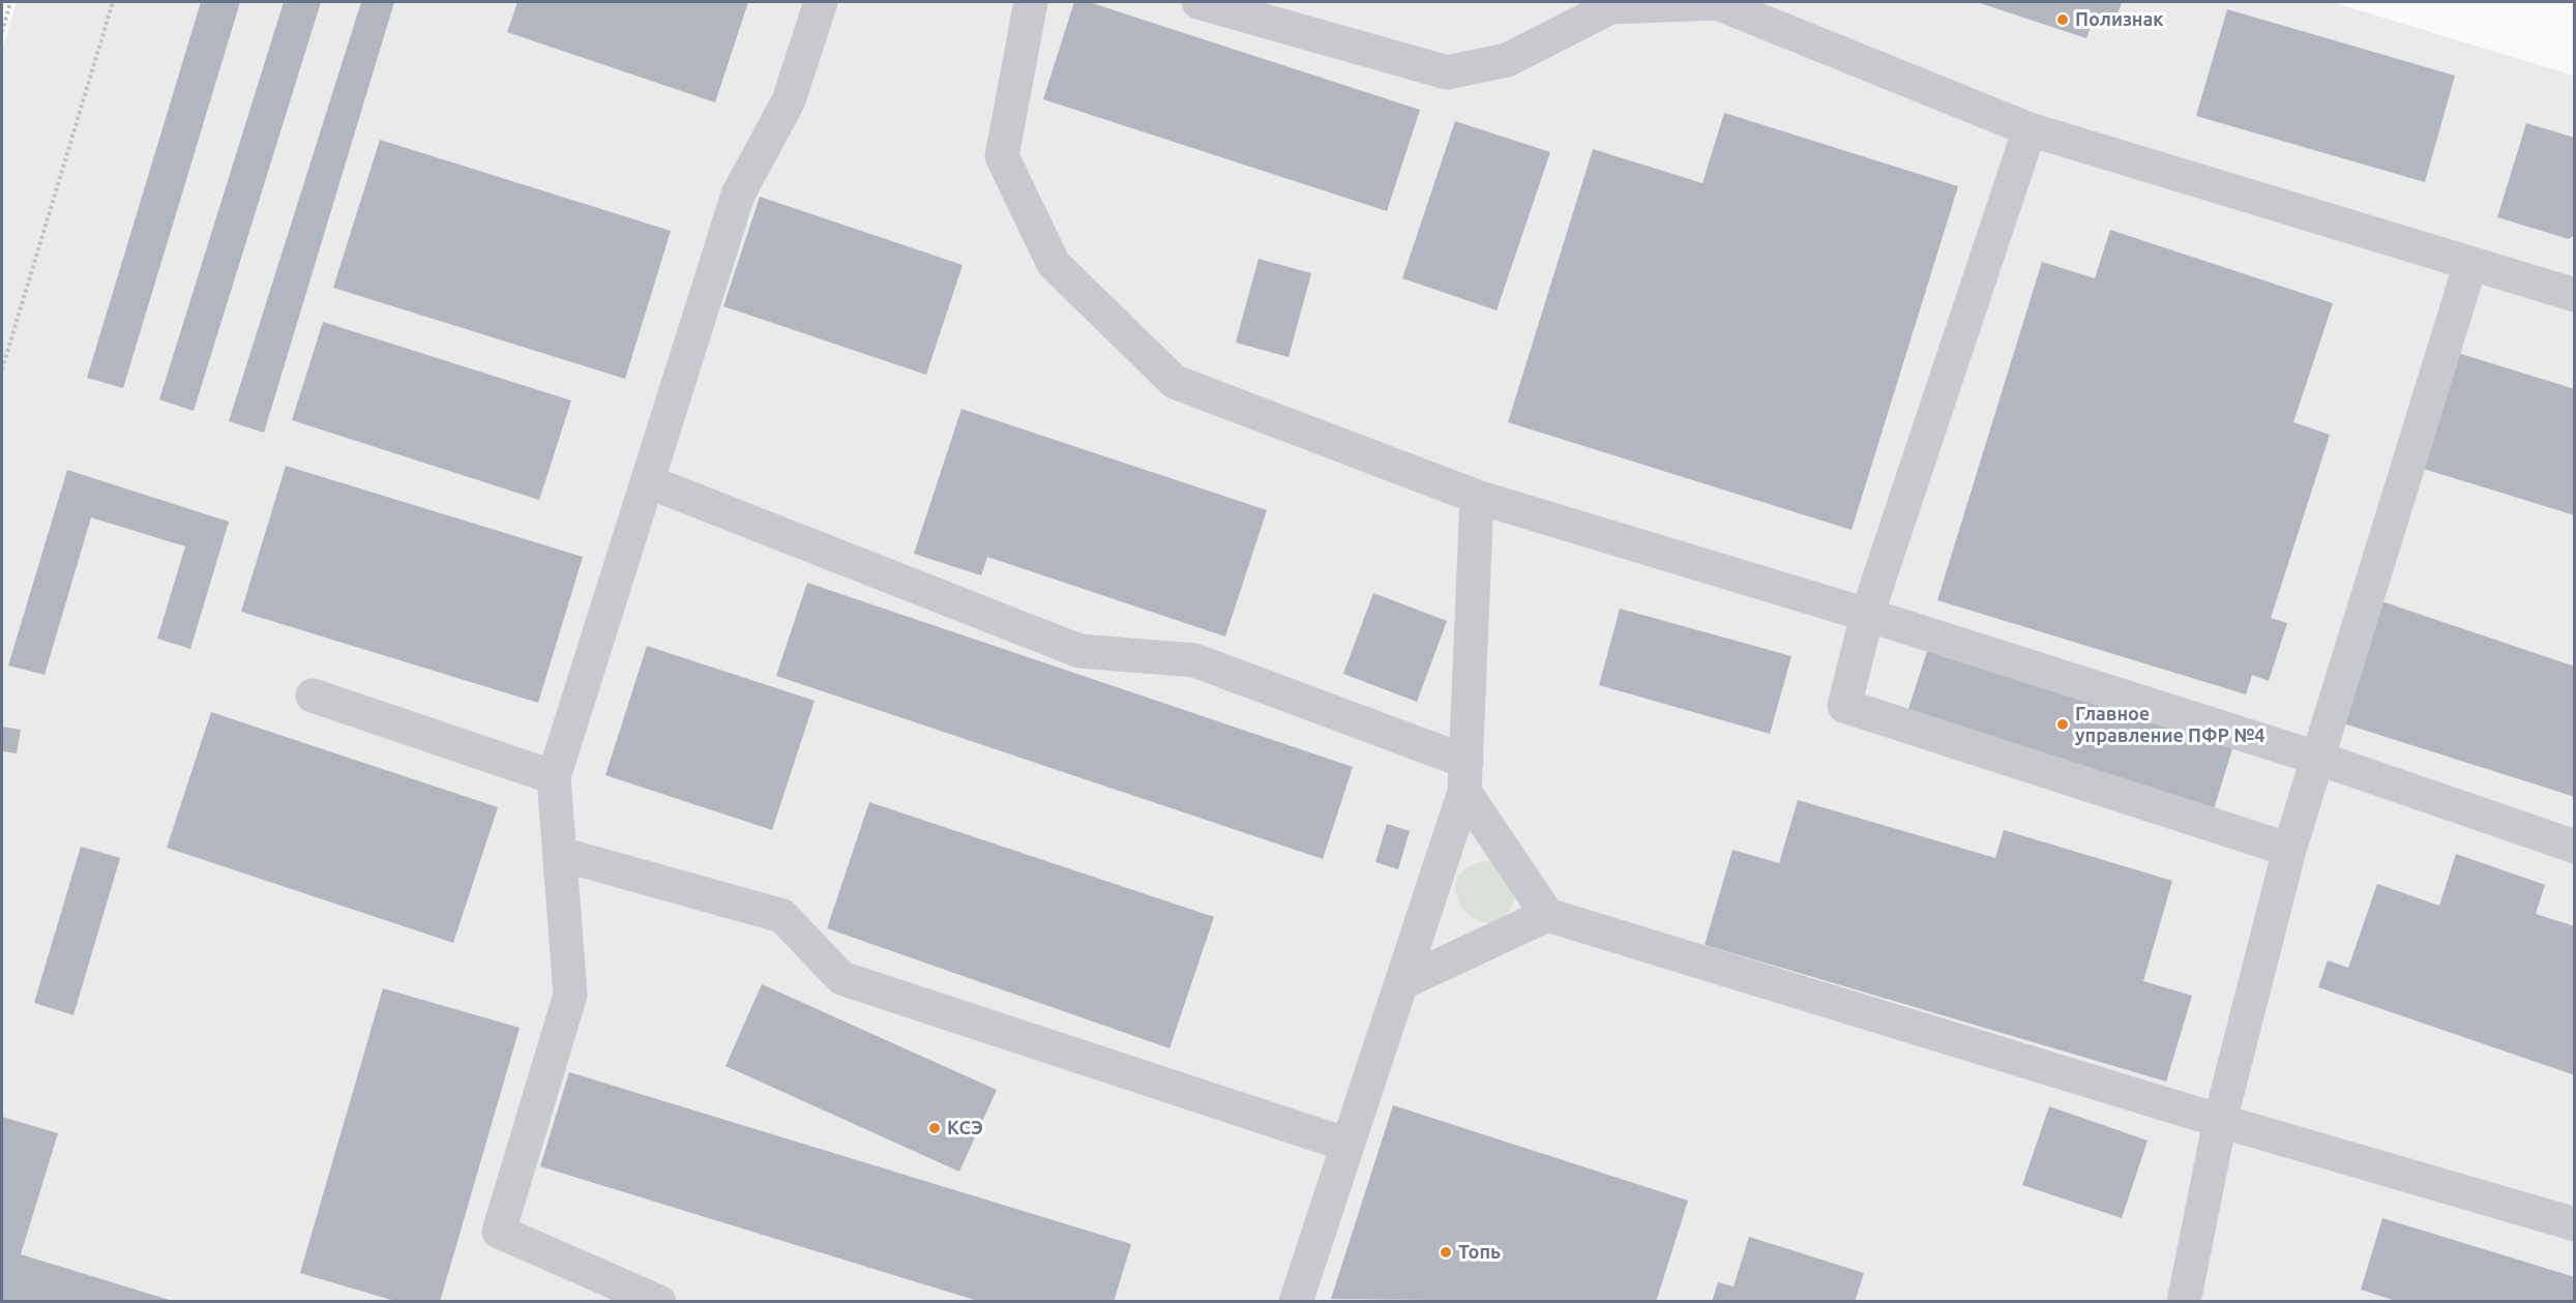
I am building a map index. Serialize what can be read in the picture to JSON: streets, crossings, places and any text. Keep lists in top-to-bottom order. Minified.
{"places":["Полизнак","Главное управление ПФР №4","КСЭ","Топь"]}
